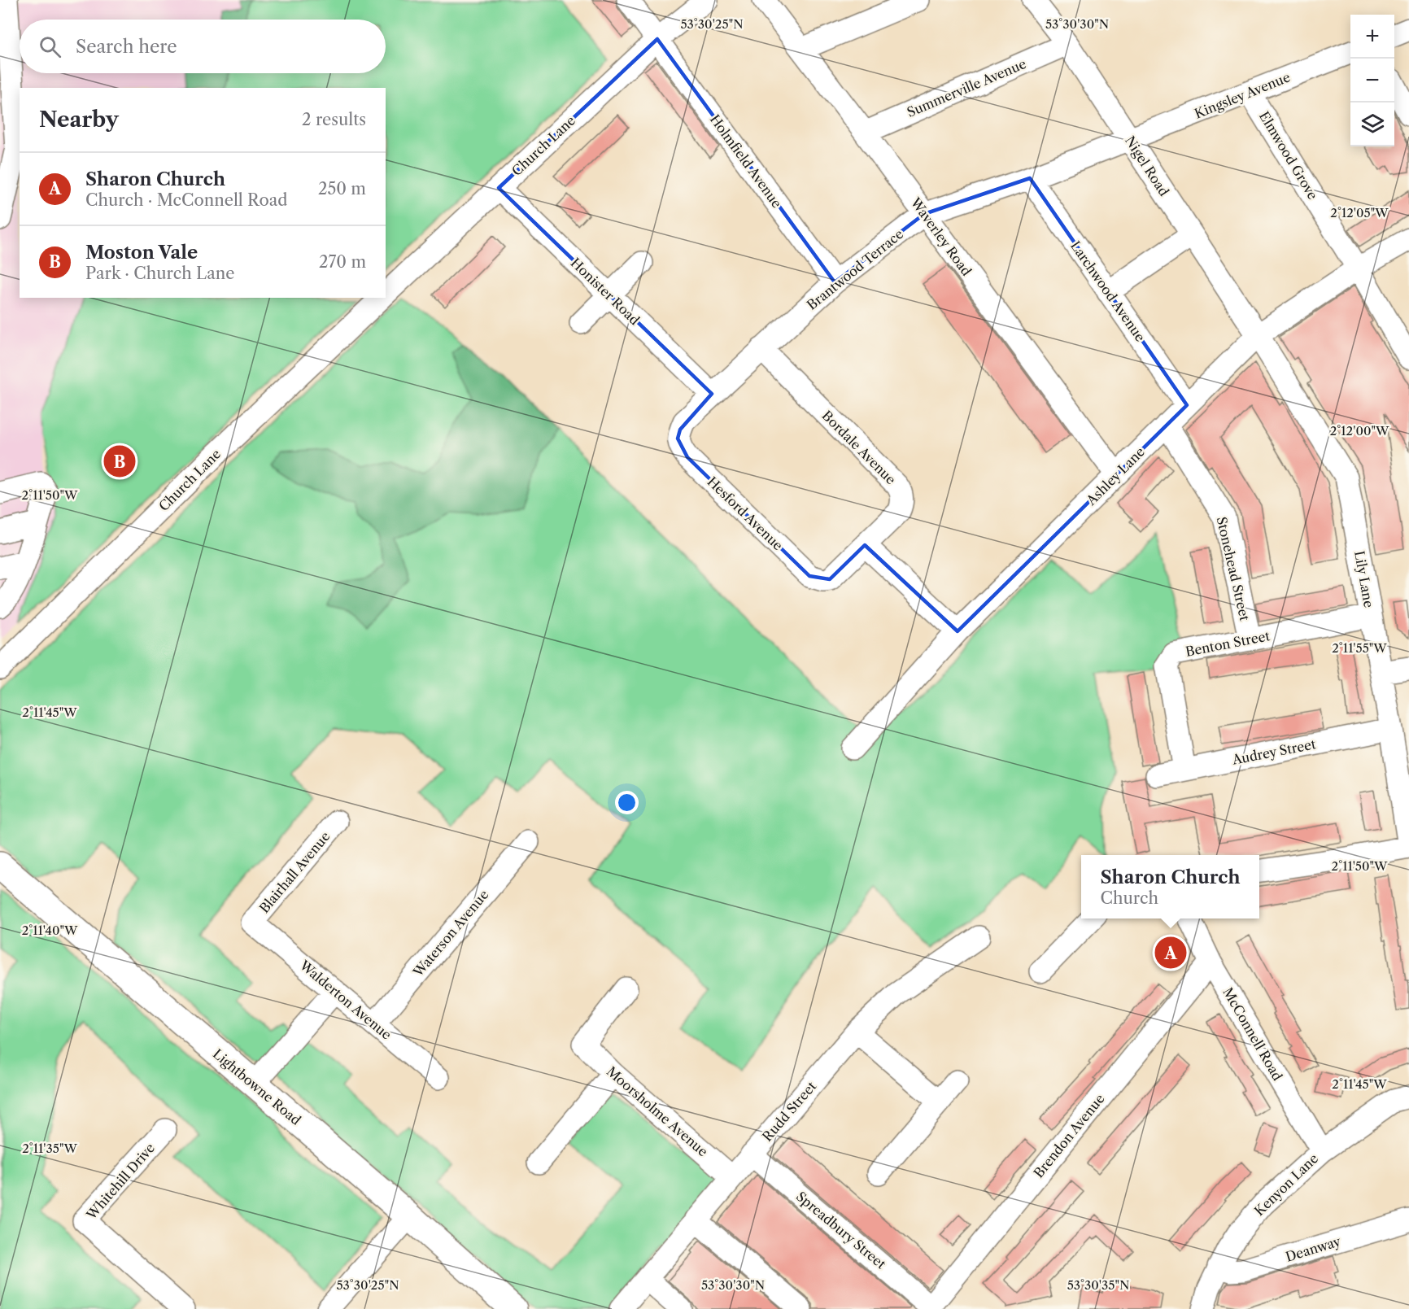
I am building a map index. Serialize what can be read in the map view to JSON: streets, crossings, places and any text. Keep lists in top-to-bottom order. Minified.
{"streets":{"main road":["Lightbowne Road"],"street":["Summerville Avenue","Kingsley Avenue","Church Lane","Elmwood Grove","Holmfield Avenue","Nigel Road","Waverley Road","Brantwood Terrace","Honister Road","Larchwood Avenue","Bordale Avenue","Ashley Lane","Hesford Avenue","Stonehead Street","Lily Lane","Benton Street","Audrey Street","Blairhall Avenue","Waterson Avenue","Walderton Avenue","McConnell Road","Moorsholme Avenue","Rudd Street","Brendon Avenue","Whitehill Drive","Kenyon Lane","Spreadbury Street","Deanway"]},"crossings":[["Summerville Avenue","Nigel Road"],["Summerville Avenue","Waverley Road"],["Kingsley Avenue","Elmwood Grove"],["Kingsley Avenue","Nigel Road"],["Kingsley Avenue","Brantwood Terrace"],["Church Lane","Holmfield Avenue"],["Church Lane","Honister Road"],["Elmwood Grove","Ashley Lane"],["Holmfield Avenue","Brantwood Terrace"],["Nigel Road","Brantwood Terrace"],["Nigel Road","Ashley Lane"],["Nigel Road","Lily Lane"],["Waverley Road","Brantwood Terrace"],["Waverley Road","Ashley Lane"],["Brantwood Terrace","Honister Road"],["Brantwood Terrace","Larchwood Avenue"],["Brantwood Terrace","Bordale Avenue"],["Brantwood Terrace","Hesford Avenue"],["Honister Road","Hesford Avenue"],["Larchwood Avenue","Ashley Lane"],["Bordale Avenue","Hesford Avenue"],["Ashley Lane","Stonehead Street"],["Ashley Lane","Lily Lane"],["Stonehead Street","Benton Street"],["Lily Lane","Benton Street"],["Lily Lane","Audrey Street"],["Benton Street","Audrey Street"],["Blairhall Avenue","Walderton Avenue"],["Waterson Avenue","Walderton Avenue"],["McConnell Road","Brendon Avenue"],["McConnell Road","Kenyon Lane"],["Moorsholme Avenue","Rudd Street"],["Rudd Street","Spreadbury Street"],["Brendon Avenue","Spreadbury Street"],["Kenyon Lane","Deanway"]],"page":{"map_buttons":["+","−"],"search":"Search here","heading":["Nearby","2 results"],"list":[{"mark":"A","name":"Sharon Church","note":"Church · McConnell Road","value":"250 m"},{"mark":"B","name":"Moston Vale","note":"Park · Church Lane","value":"270 m"}],"pins":["B","A"],"popup":["Sharon Church","Church"]},"coordinates":["53°30'25\"N","53°30'30\"N","2°12'05\"W","2°12'00\"W","2°11'50\"W","2°11'55\"W","2°11'45\"W","2°11'40\"W","2°11'35\"W","53°30'35\"N"]}
